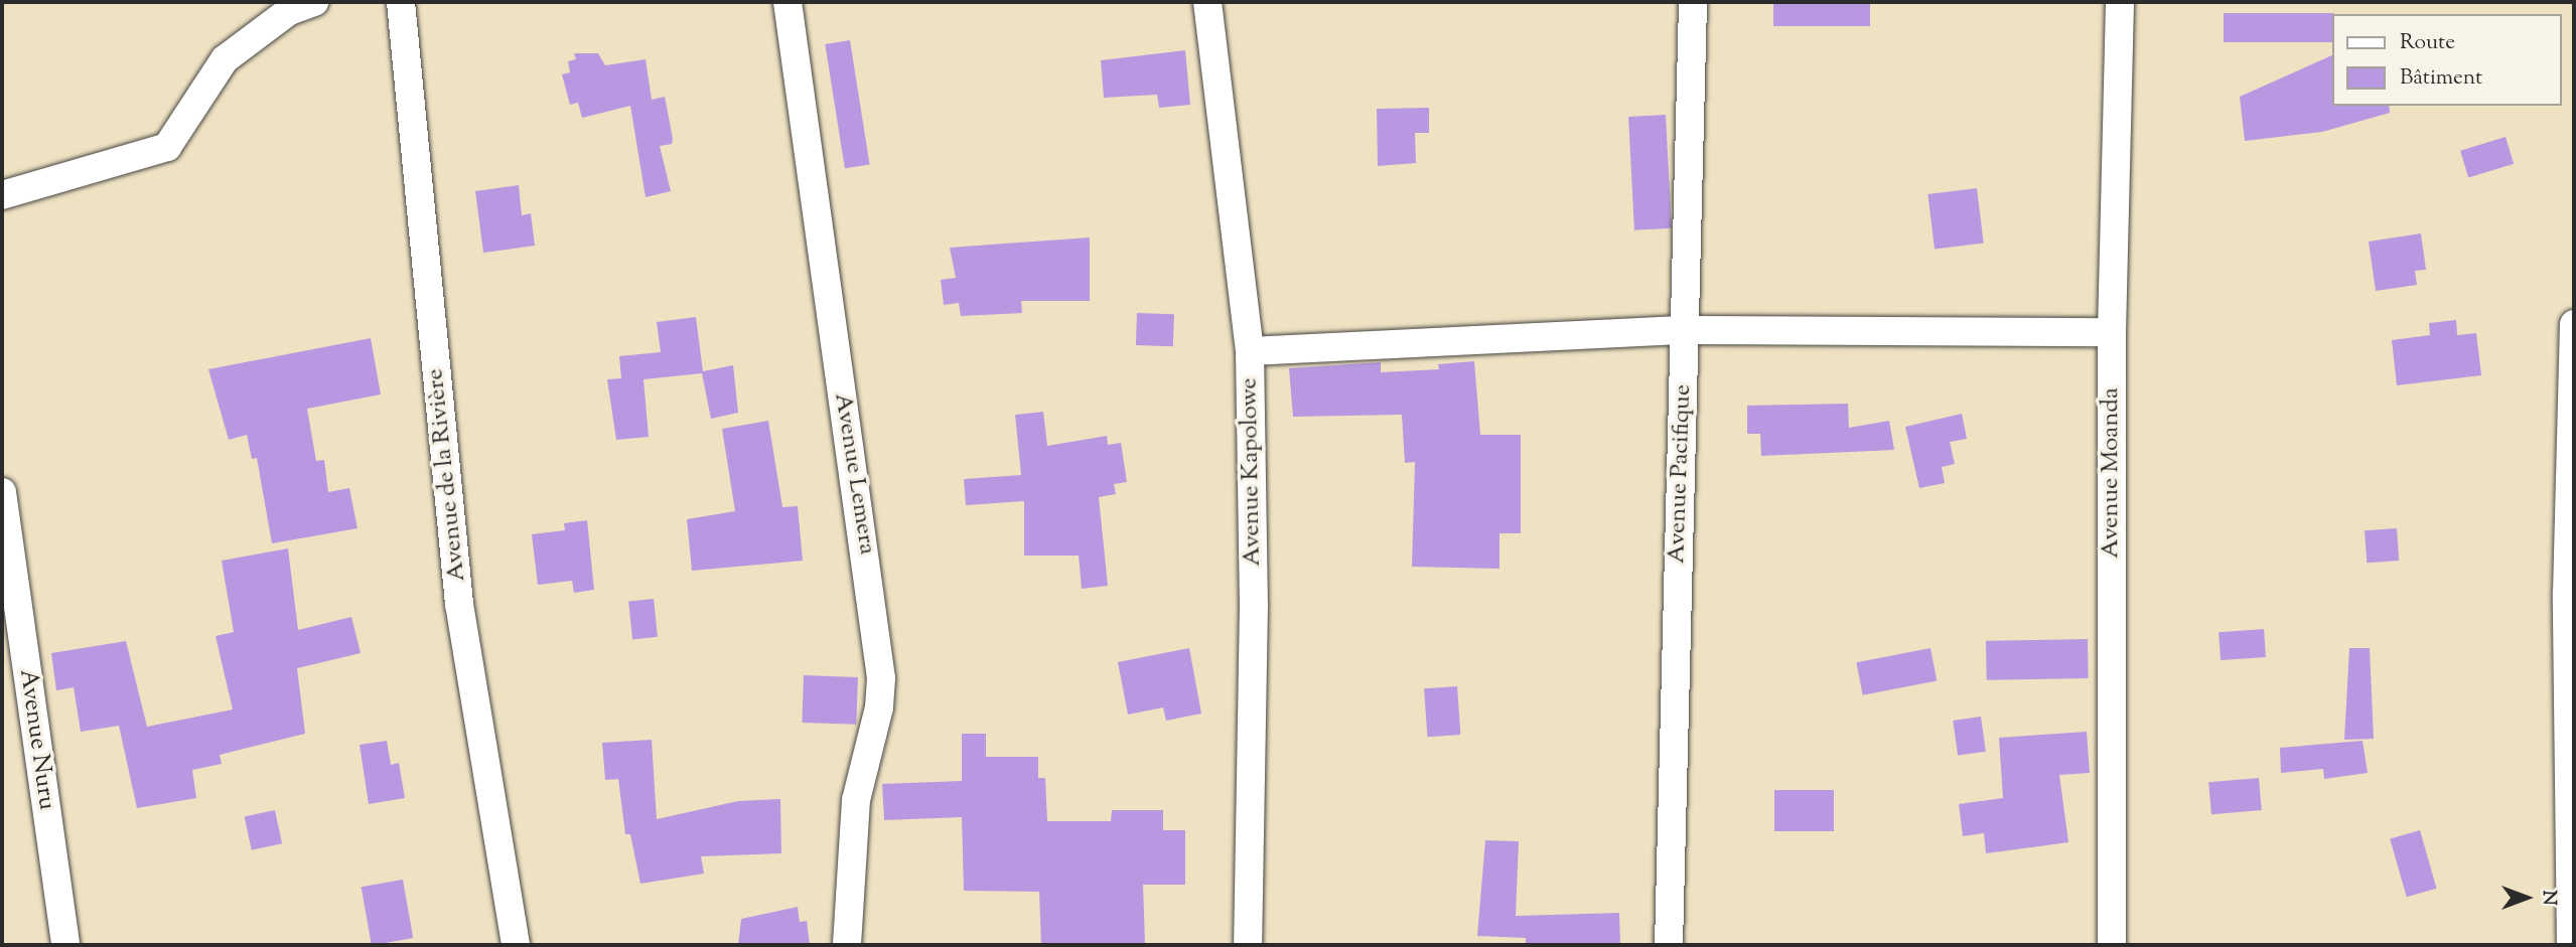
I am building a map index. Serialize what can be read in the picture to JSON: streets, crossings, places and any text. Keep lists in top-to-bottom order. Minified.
{"streets":{"street":["Avenue Kapolowe","Avenue Moanda","Avenue Lemera","Avenue Pacifique","Avenue de la Rivière","Avenue Nuru"]},"legend":["Route","Bâtiment"],"north":"right"}
